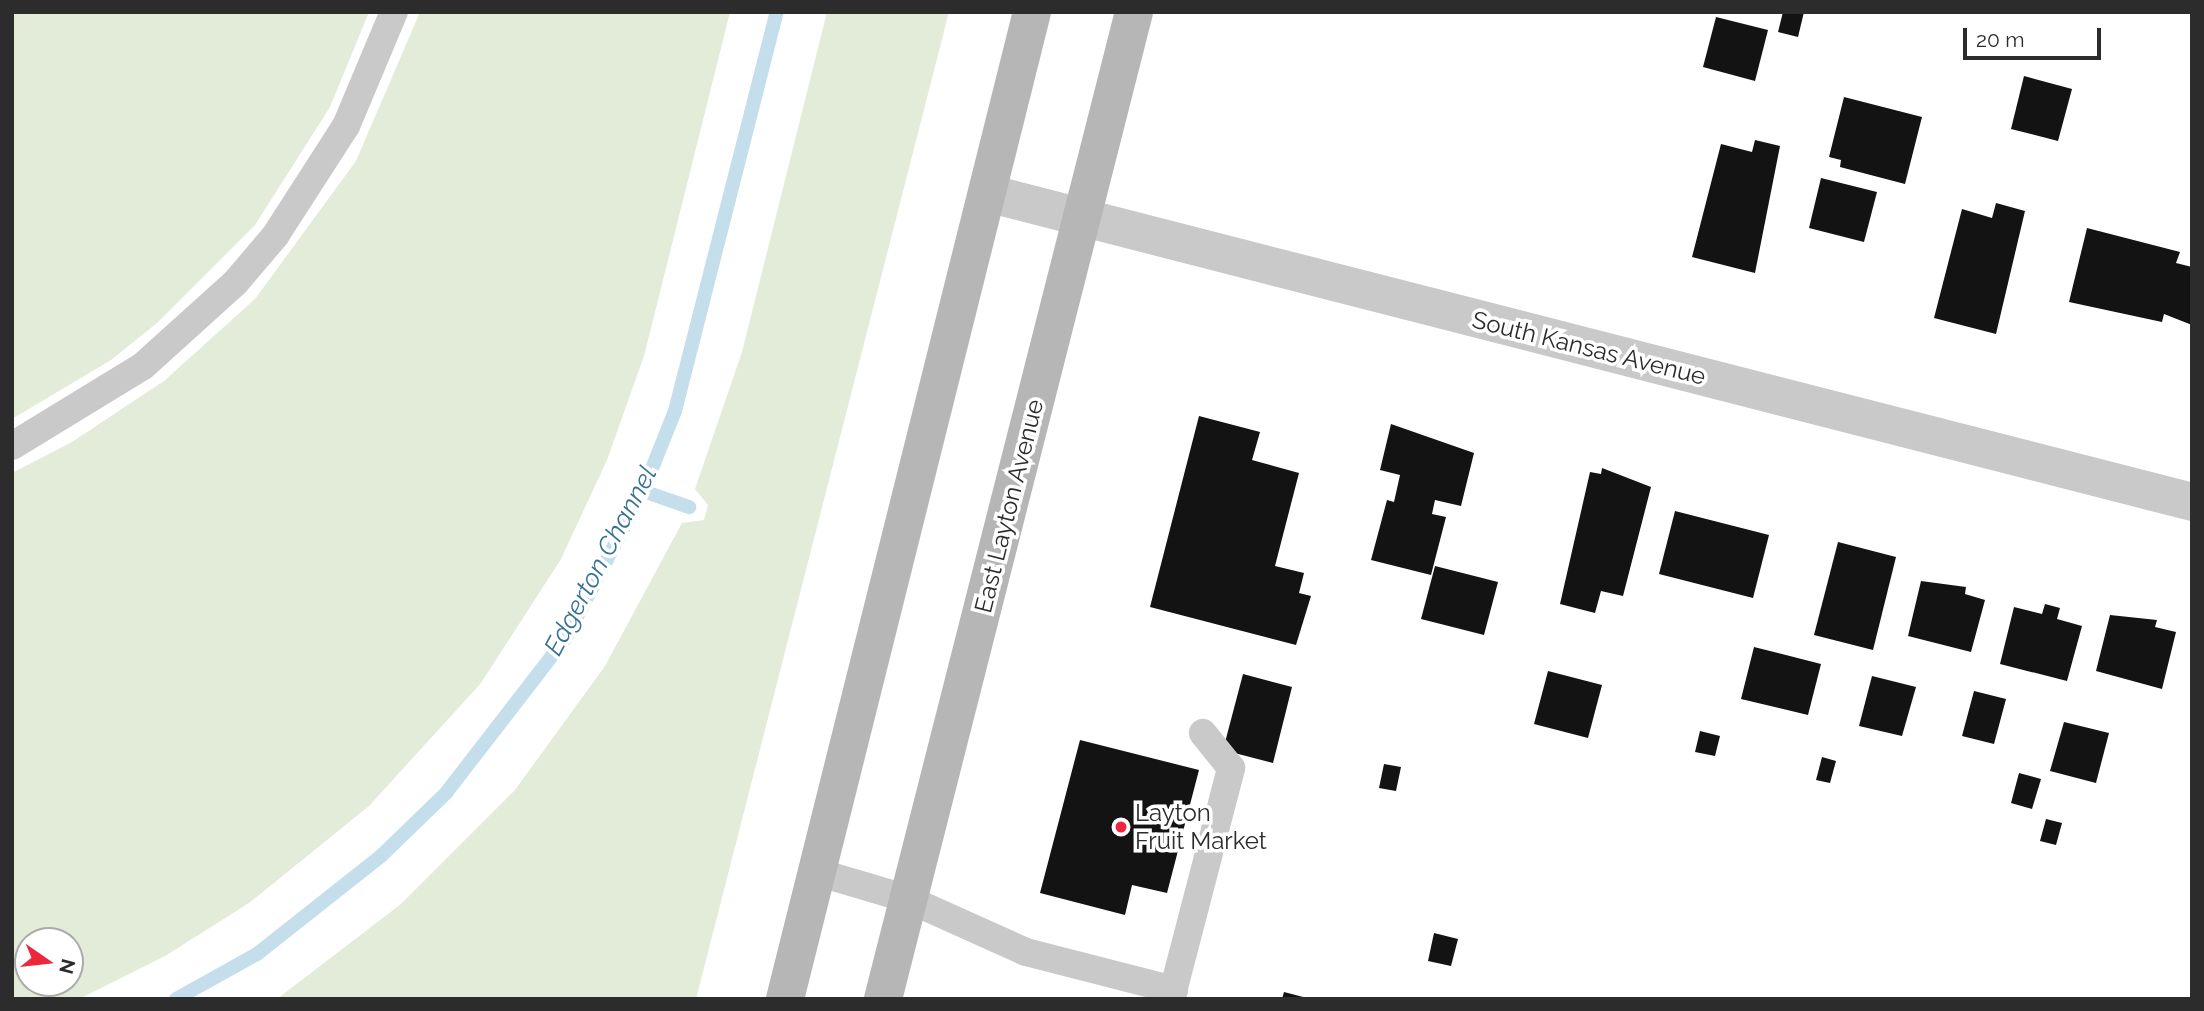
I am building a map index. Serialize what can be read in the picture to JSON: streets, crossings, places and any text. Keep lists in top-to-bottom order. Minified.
{"streets":{"main road":["East Layton Avenue"],"street":["South Kansas Avenue"]},"crossings":[["South Kansas Avenue","East Layton Avenue"]],"water":["Edgerton Channel"],"places":["Layton Fruit Market"],"scale_bar":"20 m","north":"right"}
